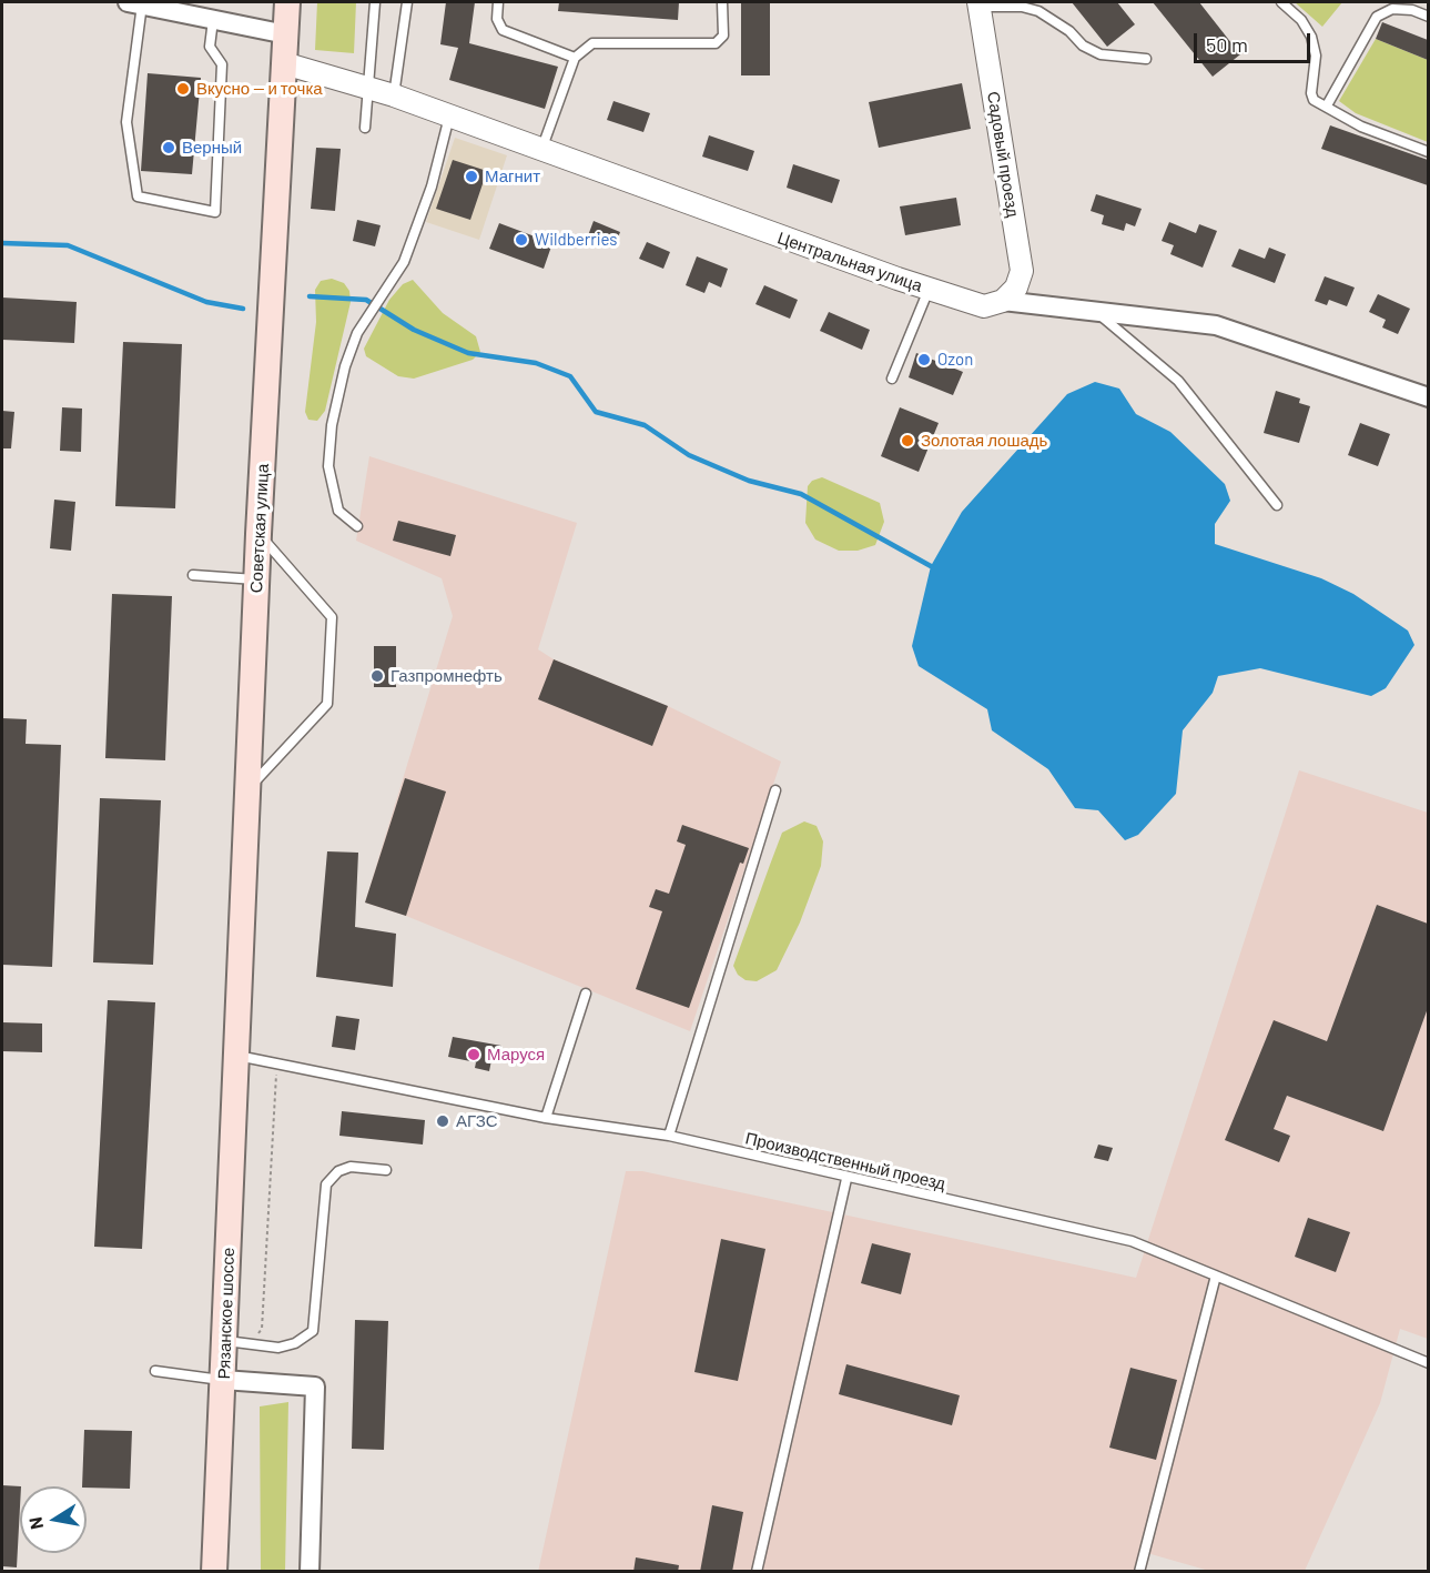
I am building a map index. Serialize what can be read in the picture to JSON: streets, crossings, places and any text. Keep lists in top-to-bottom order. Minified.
{"streets":{"main road":["Советская улица","Рязанское шоссе"],"street":["Садовый проезд","Центральная улица"],"lane":["Производственный проезд"]},"crossings":[["Садовый проезд","Центральная улица"],["Центральная улица","Советская улица"],["Советская улица","Производственный проезд"],["Советская улица","Рязанское шоссе"],["Производственный проезд","Рязанское шоссе"]],"places":["Вкусно — и точка","Верный","Магнит","Wildberries","Ozon","Золотая лошадь","Газпромнефть","Маруся","АГЗС"],"scale_bar":"50 m","north":"left"}
